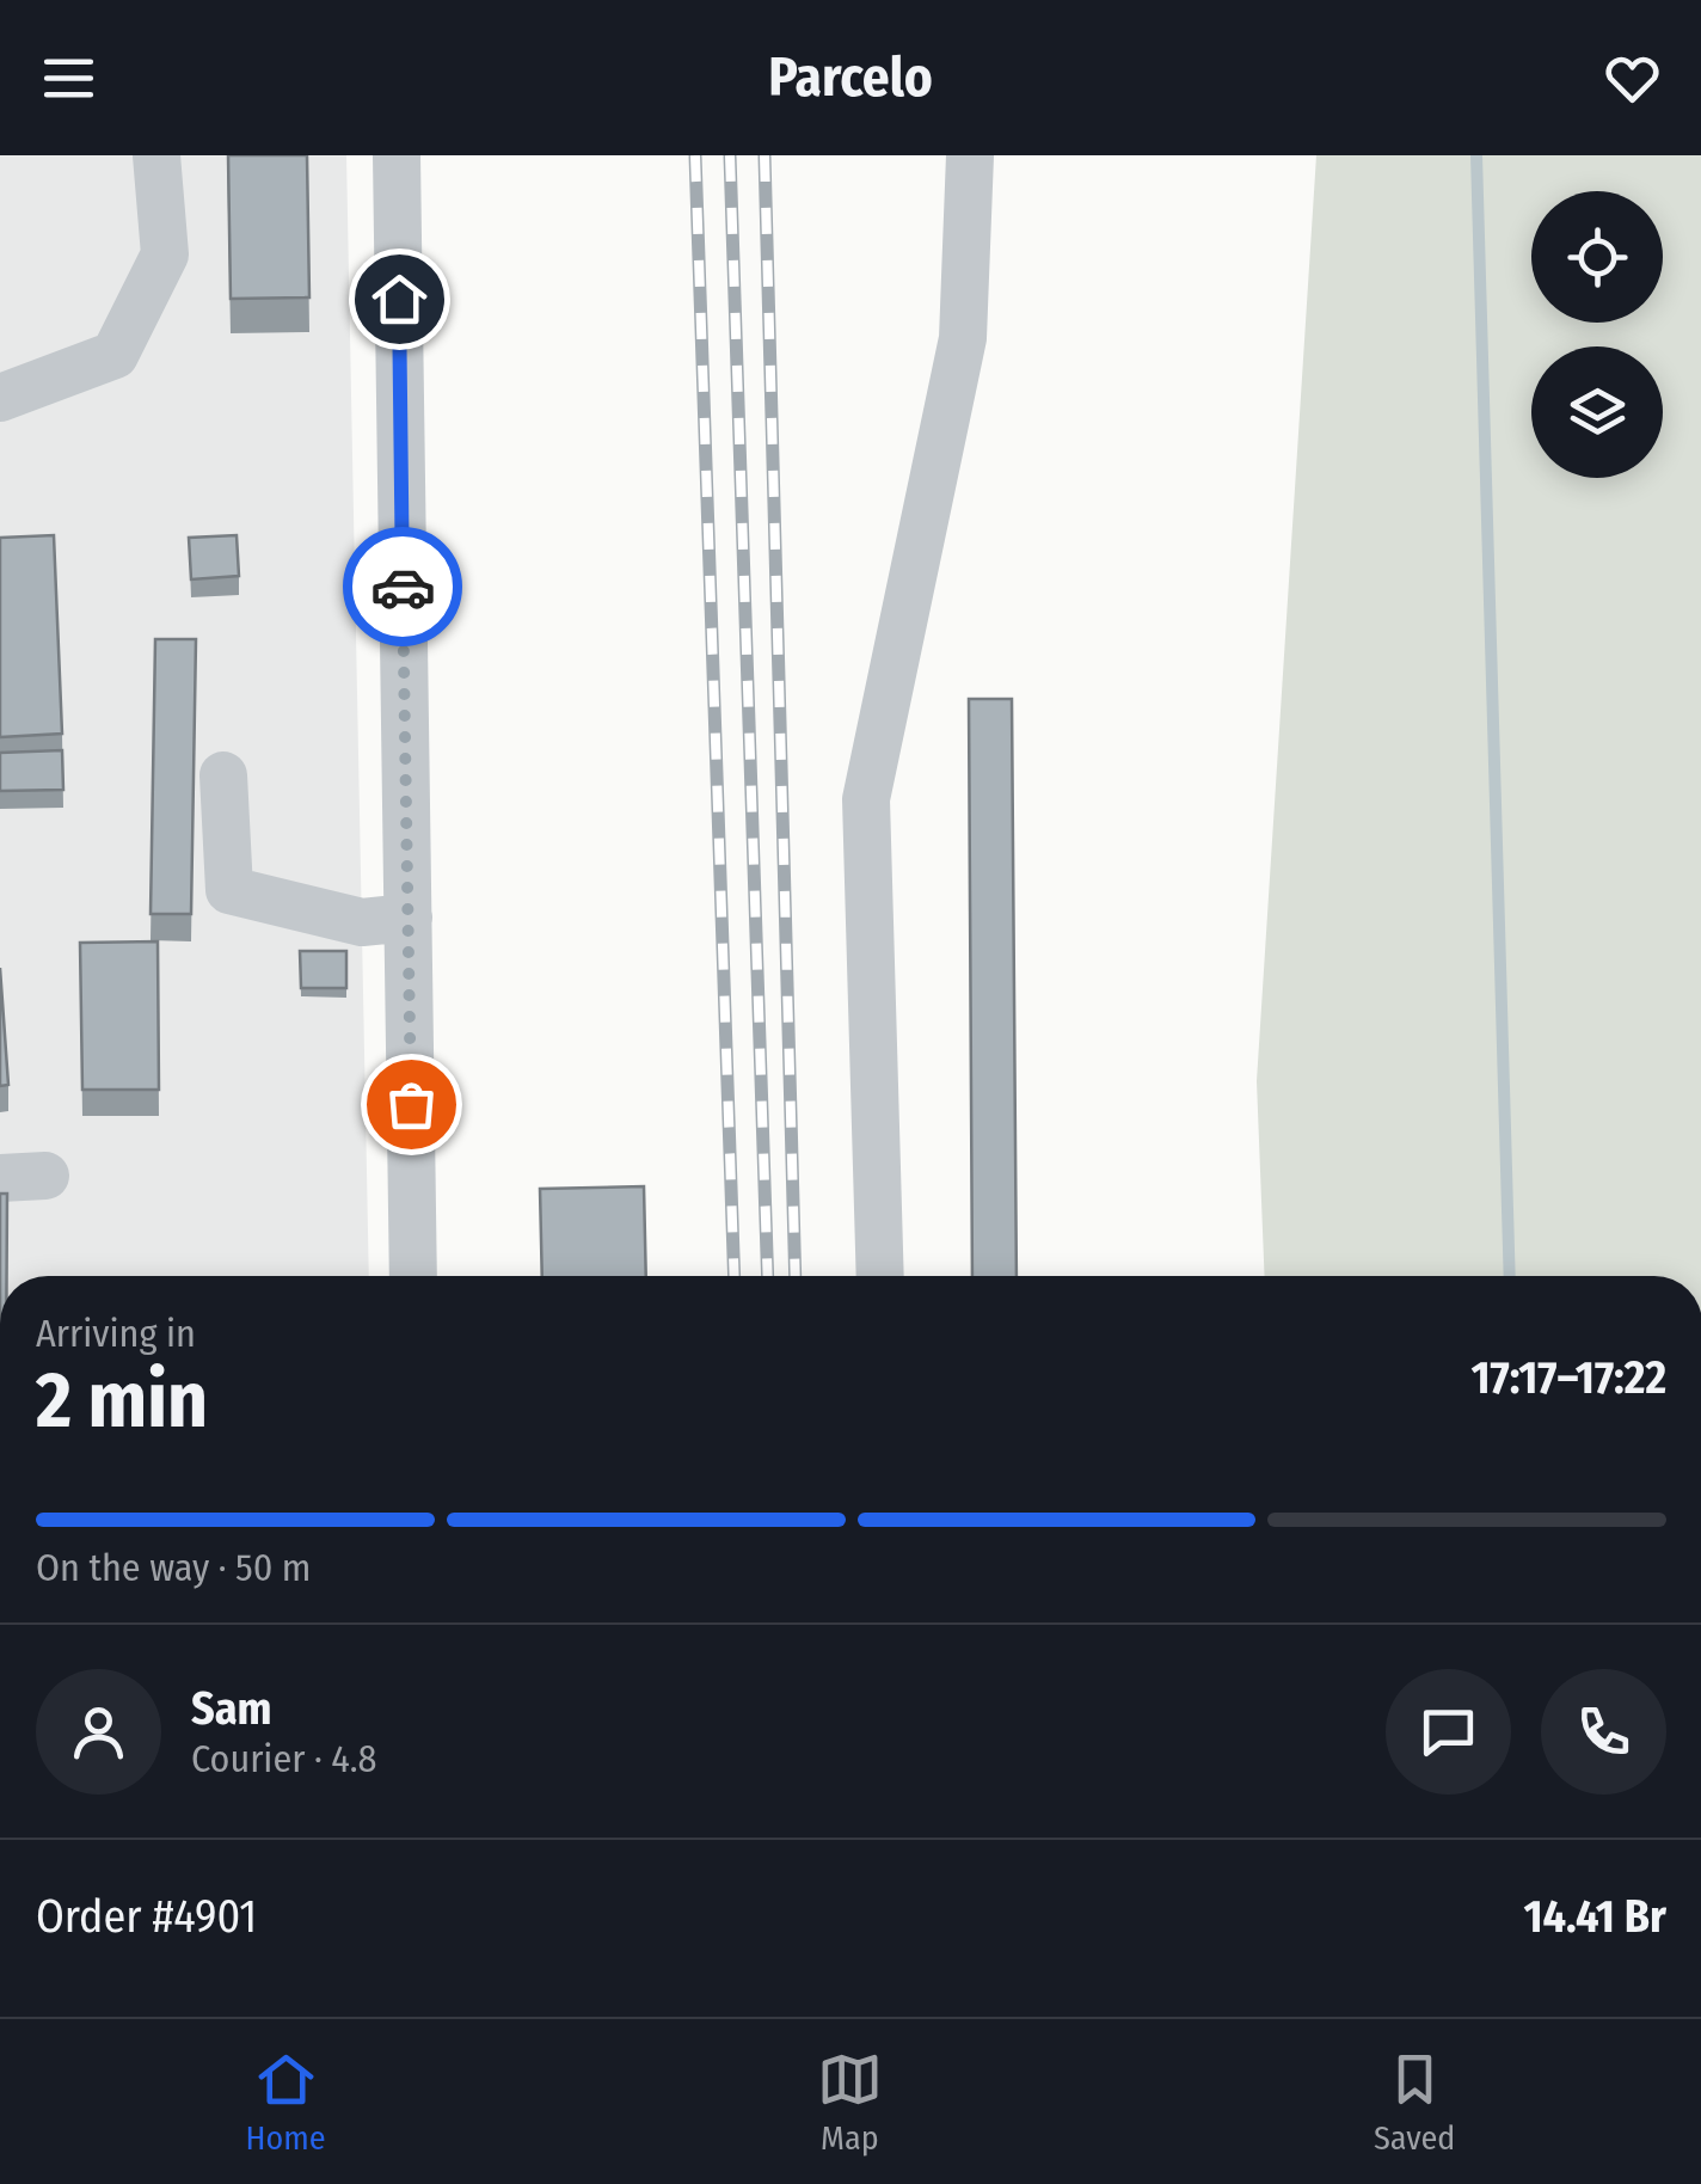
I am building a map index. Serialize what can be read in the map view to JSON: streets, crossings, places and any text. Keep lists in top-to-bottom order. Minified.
{"page":{"header":"Parcelo","heading":["2 min","Arriving in","17:17–17:22"],"panel":["Sam","Courier · 4.8","Order #4901","14.41 Br"],"bar":"On the way · 50 m","tabs":["Home","Map","Saved"]}}
